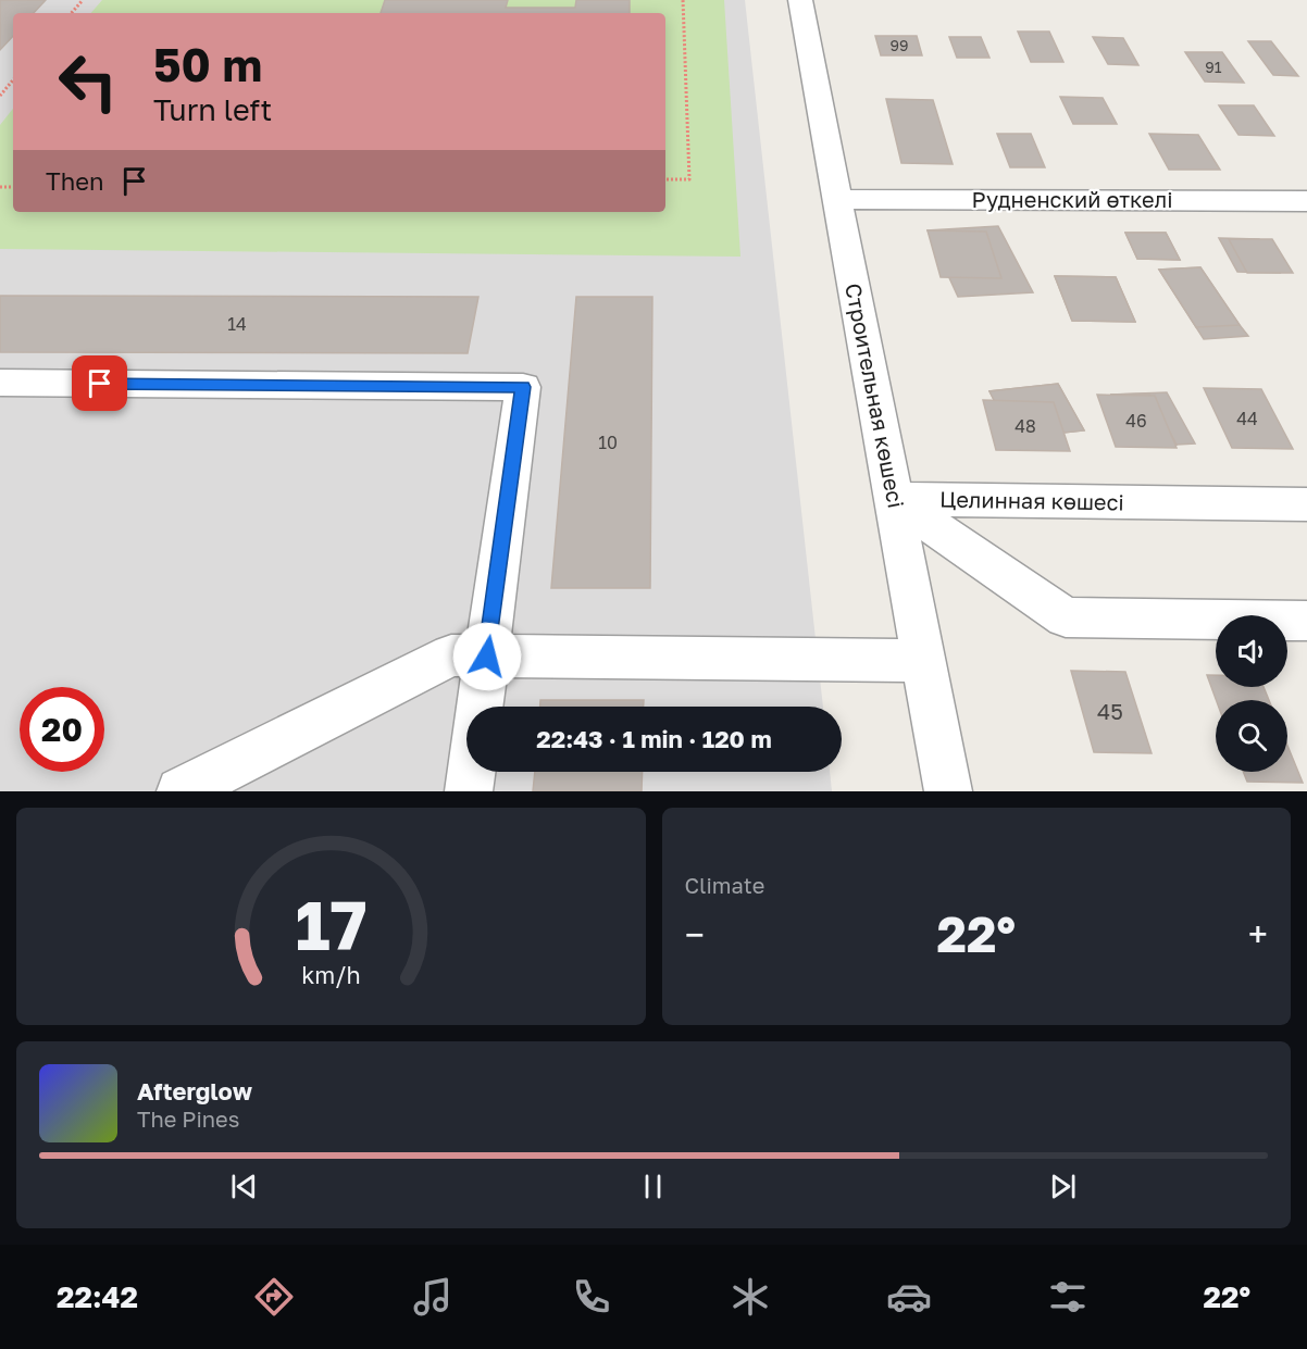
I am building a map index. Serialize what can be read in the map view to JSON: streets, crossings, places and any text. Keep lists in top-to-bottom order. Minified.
{"streets":{"street":["Рудненский өткелі","Строительная көшесі","Целинная көшесі"]},"crossings":[["Рудненский өткелі","Строительная көшесі"],["Строительная көшесі","Целинная көшесі"]],"house_numbers":["99","91","14","44","46","48","10","45"],"page":{"turn":["50 m","Turn left"],"then":"Then","limit":"20","trip":"22:43 · 1 min · 120 m","tile":"Climate","heat":["−","22°","+"],"song":["Afterglow","The Pines"],"tabs":["22:42","22°"],"gauge":["17","km/h"]}}
